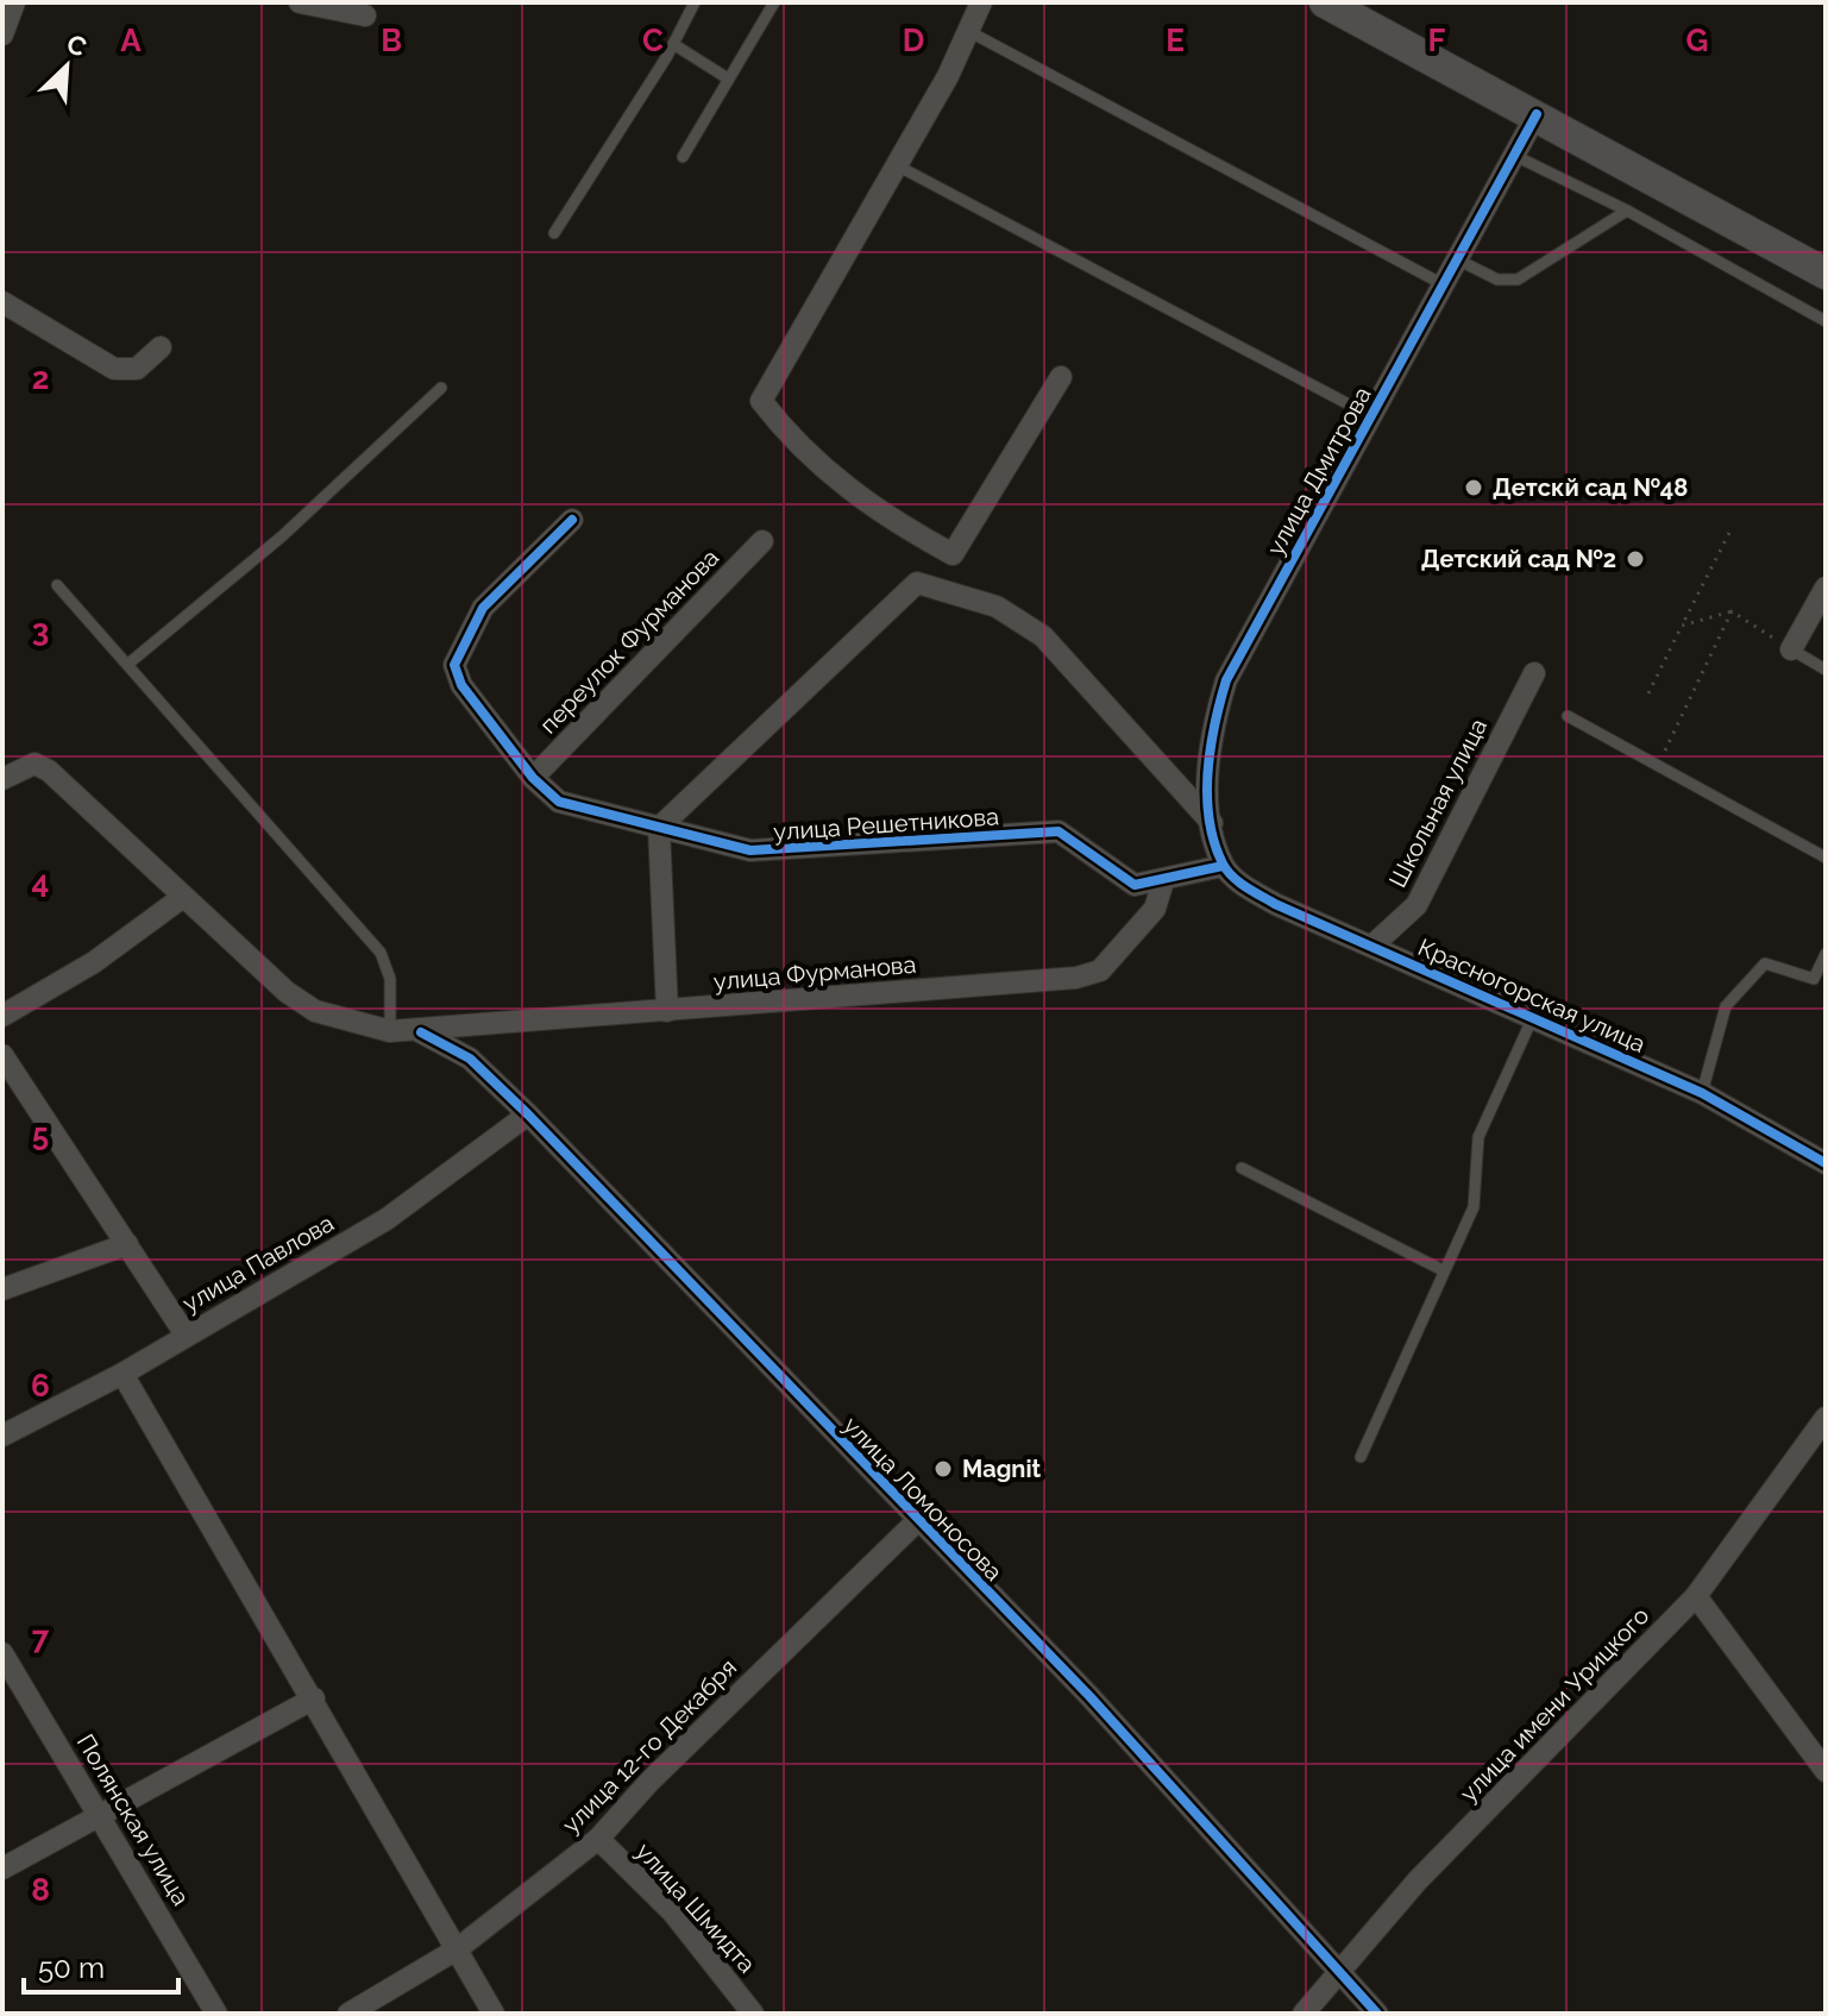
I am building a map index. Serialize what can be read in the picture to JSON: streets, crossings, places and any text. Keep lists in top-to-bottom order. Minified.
{"streets":{"street":["улица Дмитрова","переулок Фурманова","Школьная улица","улица Решетникова","улица Фурманова","Красногорская улица","улица Павлова","улица Ломоносова","улица имени Урицкого","улица 12-го Декабря","Полянская улица","улица Шмидта"]},"crossings":[["улица Дмитрова","улица Решетникова"],["улица Дмитрова","Красногорская улица"],["переулок Фурманова","улица Решетникова"],["Школьная улица","Красногорская улица"],["улица Решетникова","улица Фурманова"],["улица Решетникова","Красногорская улица"],["улица Фурманова","улица Ломоносова"],["улица Павлова","улица Ломоносова"],["улица Ломоносова","улица имени Урицкого"],["улица Ломоносова","улица 12-го Декабря"],["улица 12-го Декабря","улица Шмидта"]],"places":["Детскй сад №48","Детский сад №2","Magnit"],"scale_bar":"50 m","north":"top right","grid":{"columns":["A","B","C","D","E","F","G"],"rows":["2","3","4","5","6","7","8"]}}
